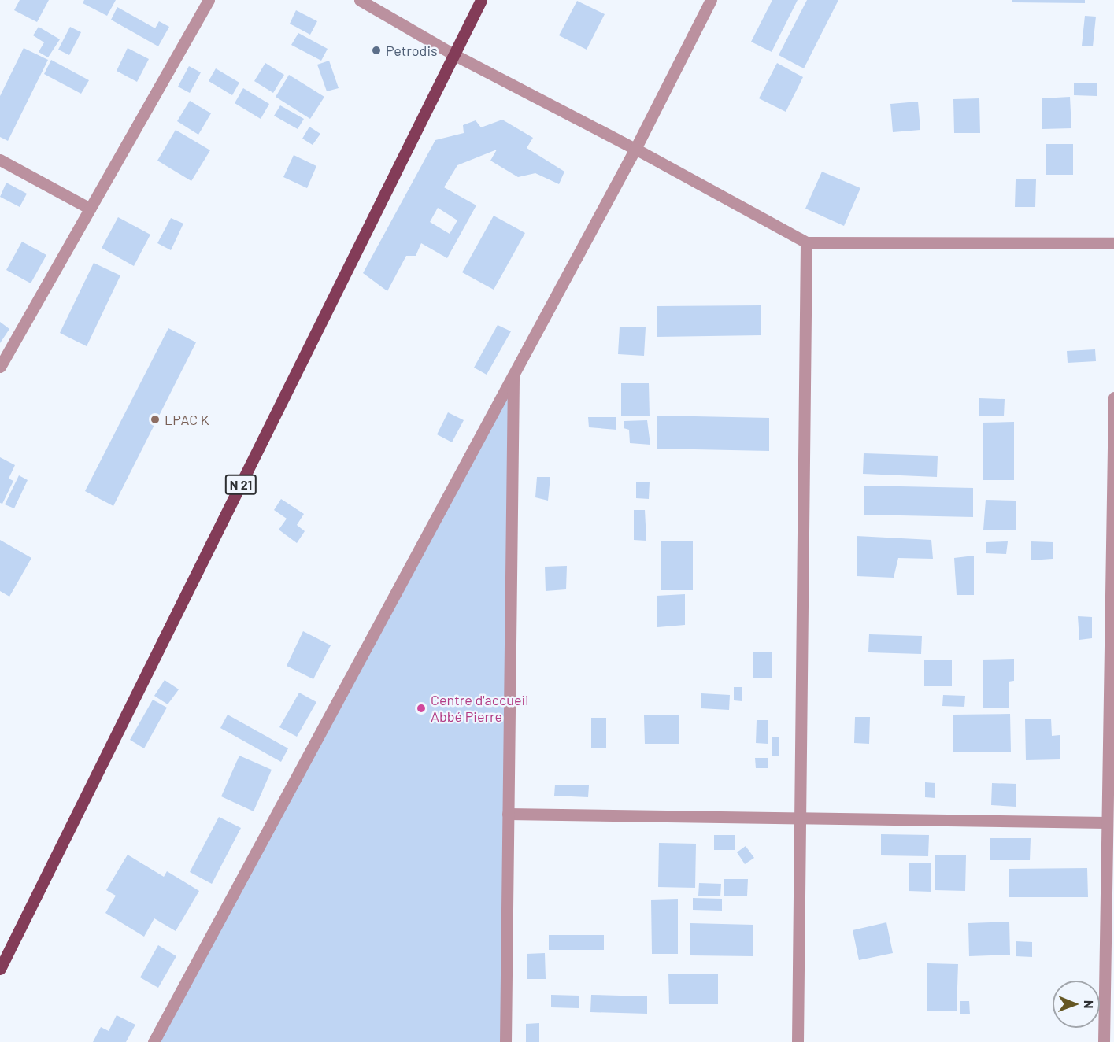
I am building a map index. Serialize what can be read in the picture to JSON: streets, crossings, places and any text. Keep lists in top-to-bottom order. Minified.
{"streets":{"main road":["N 21"]},"places":["Petrodis","LPAC K","Centre d'accueil Abbé Pierre"],"north":"right"}
